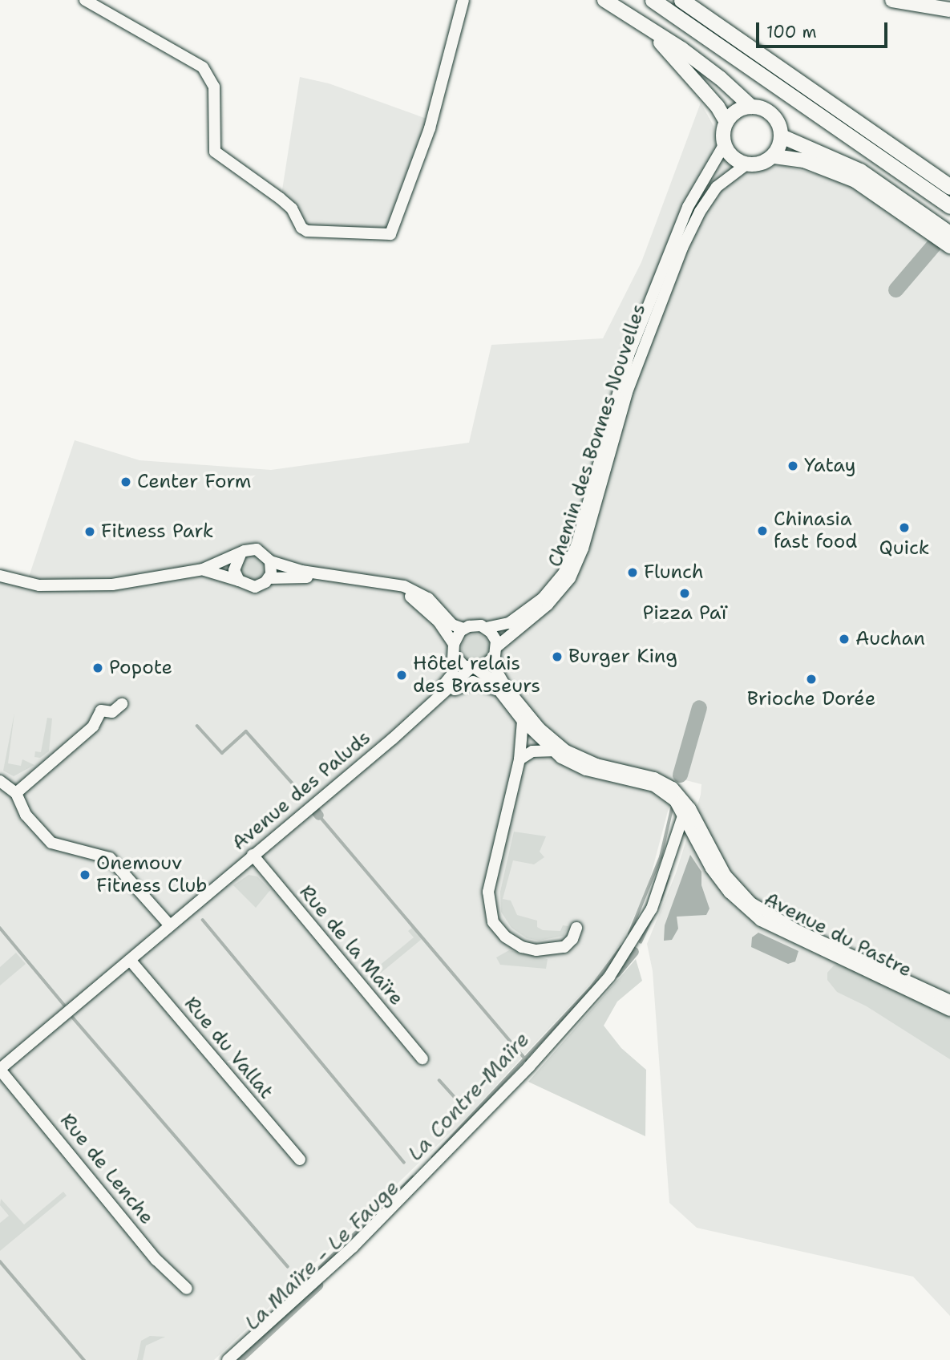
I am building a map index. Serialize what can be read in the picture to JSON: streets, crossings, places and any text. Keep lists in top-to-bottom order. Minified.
{"streets":{"street":["Chemin des Bonnes Nouvelles","Avenue des Paluds","Avenue du Pastre","Rue de la Maïre","Rue du Vallat","Rue de Lenche"]},"crossings":[["Chemin des Bonnes Nouvelles","Avenue des Paluds"],["Chemin des Bonnes Nouvelles","Avenue du Pastre"],["Avenue des Paluds","Avenue du Pastre"],["Avenue des Paluds","Rue de la Maïre"],["Avenue des Paluds","Rue du Vallat"],["Avenue des Paluds","Rue de Lenche"]],"water":["La Contre-Maïre","La Maïre - Le Fauge"],"places":["Yatay","Center Form","Quick","Chinasia fast food","Fitness Park","Flunch","Pizza Paï","Auchan","Burger King","Popote","Hôtel relais des Brasseurs","Brioche Dorée","Onemouv Fitness Club"],"scale_bar":"100 m"}
